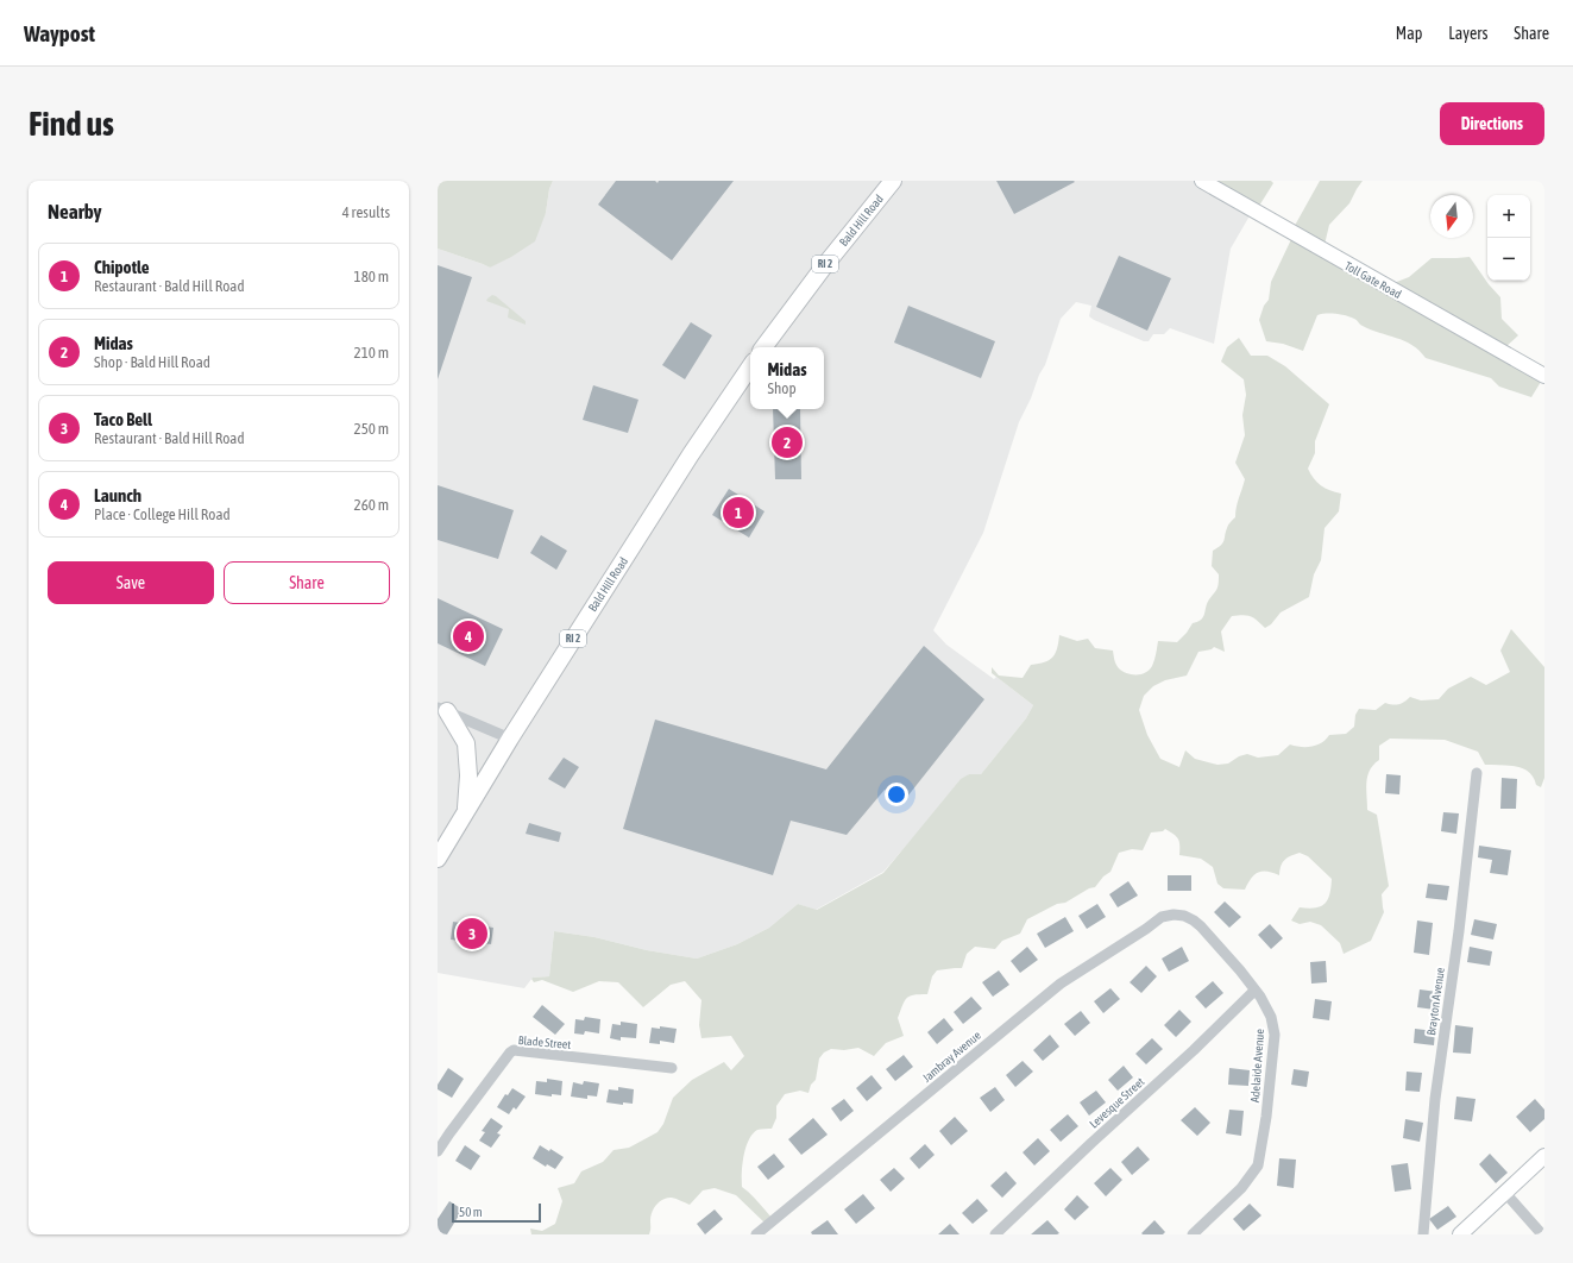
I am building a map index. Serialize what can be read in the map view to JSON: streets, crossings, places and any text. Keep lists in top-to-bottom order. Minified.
{"streets":{"main road":["Bald Hill Road","RI 2","Toll Gate Road"],"street":["Brayton Avenue","Blade Street","Jambray Avenue","Adelaide Avenue","Levesque Street"]},"crossings":[["Jambray Avenue","Adelaide Avenue"],["Adelaide Avenue","Levesque Street"]],"scale_bar":"50 m","north":"bottom","page":{"header":"Waypost","nav":["Map","Layers","Share"],"buttons":["Directions",["Save","Share"]],"title":"Find us","heading":["Nearby","4 results"],"map_buttons":["+","−"],"list":[{"mark":"1","name":"Chipotle","note":"Restaurant · Bald Hill Road","value":"180 m"},{"mark":"2","name":"Midas","note":"Shop · Bald Hill Road","value":"210 m"},{"mark":"3","name":"Taco Bell","note":"Restaurant · Bald Hill Road","value":"250 m"},{"mark":"4","name":"Launch","note":"Place · College Hill Road","value":"260 m"}],"popup":["Midas","Shop"],"pins":["2","1","4","3"],"scale":"50 m"}}
